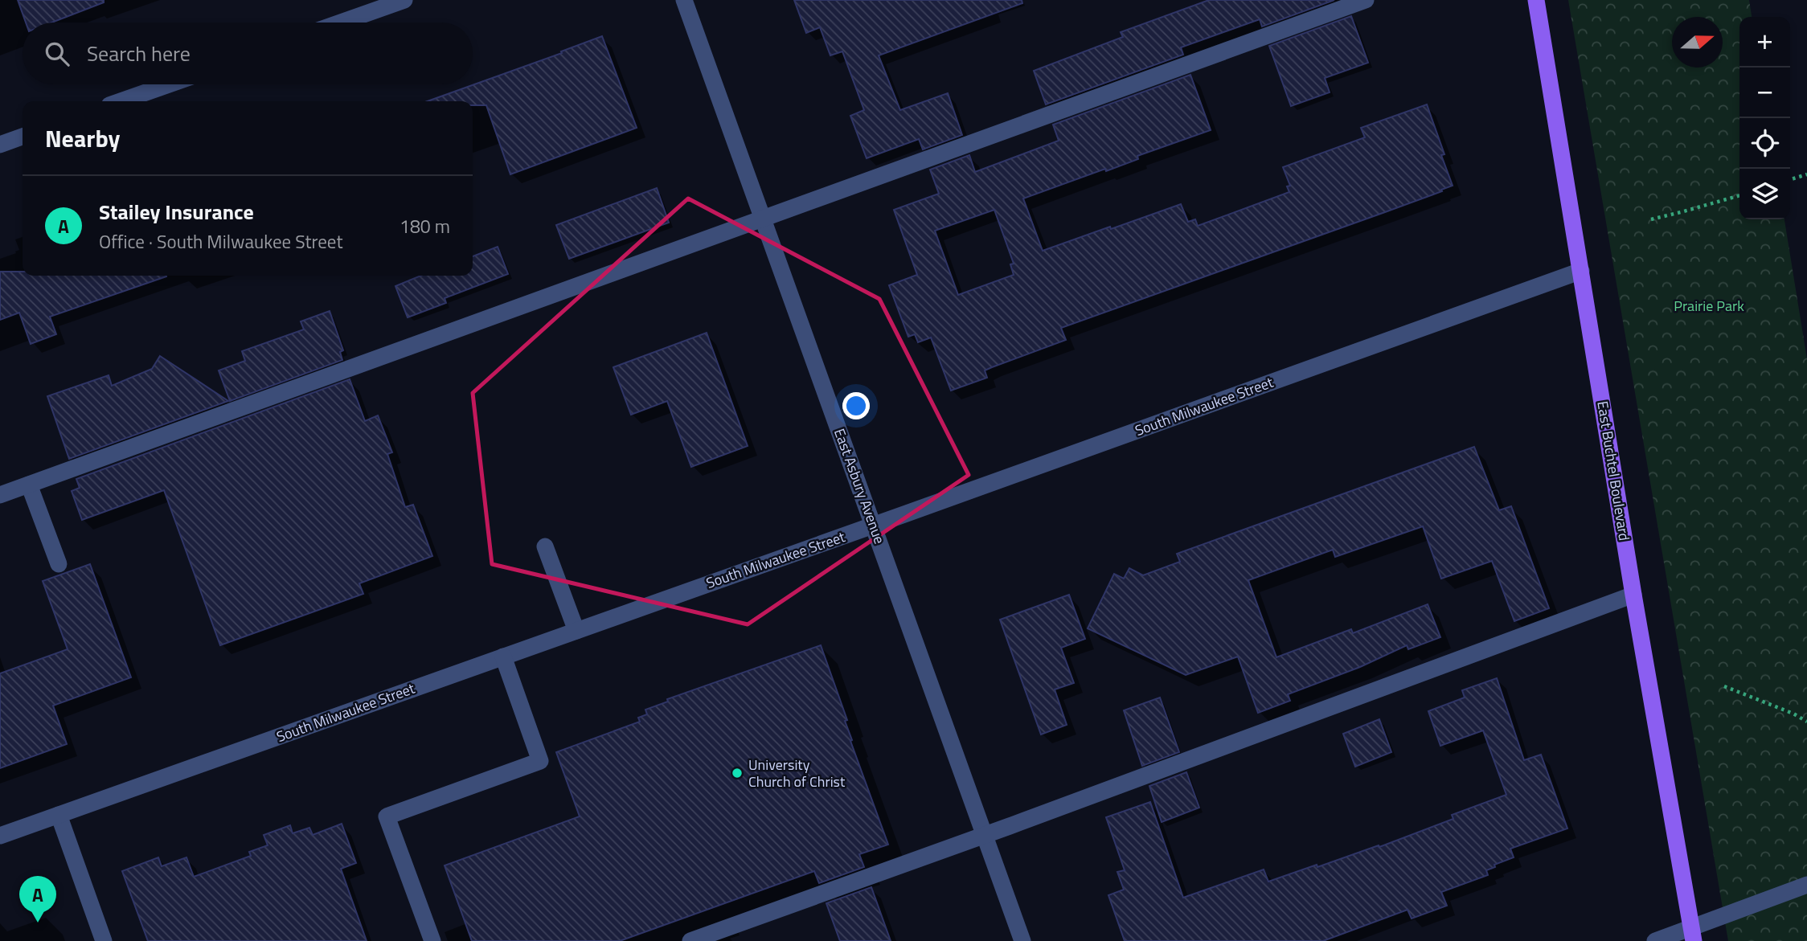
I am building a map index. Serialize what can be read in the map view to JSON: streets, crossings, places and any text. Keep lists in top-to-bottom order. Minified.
{"streets":{"main road":["East Buchtel Boulevard"],"street":["South Milwaukee Street","East Asbury Avenue"]},"crossings":[["South Milwaukee Street","East Buchtel Boulevard"],["South Milwaukee Street","East Asbury Avenue"]],"parks":["Prairie Park"],"places":["University Church of Christ"],"north":"right","page":{"map_buttons":["+","−"],"search":"Search here","heading":"Nearby","list":[{"mark":"A","name":"Stailey Insurance","note":"Office · South Milwaukee Street","value":"180 m"}],"pins":"A"}}
